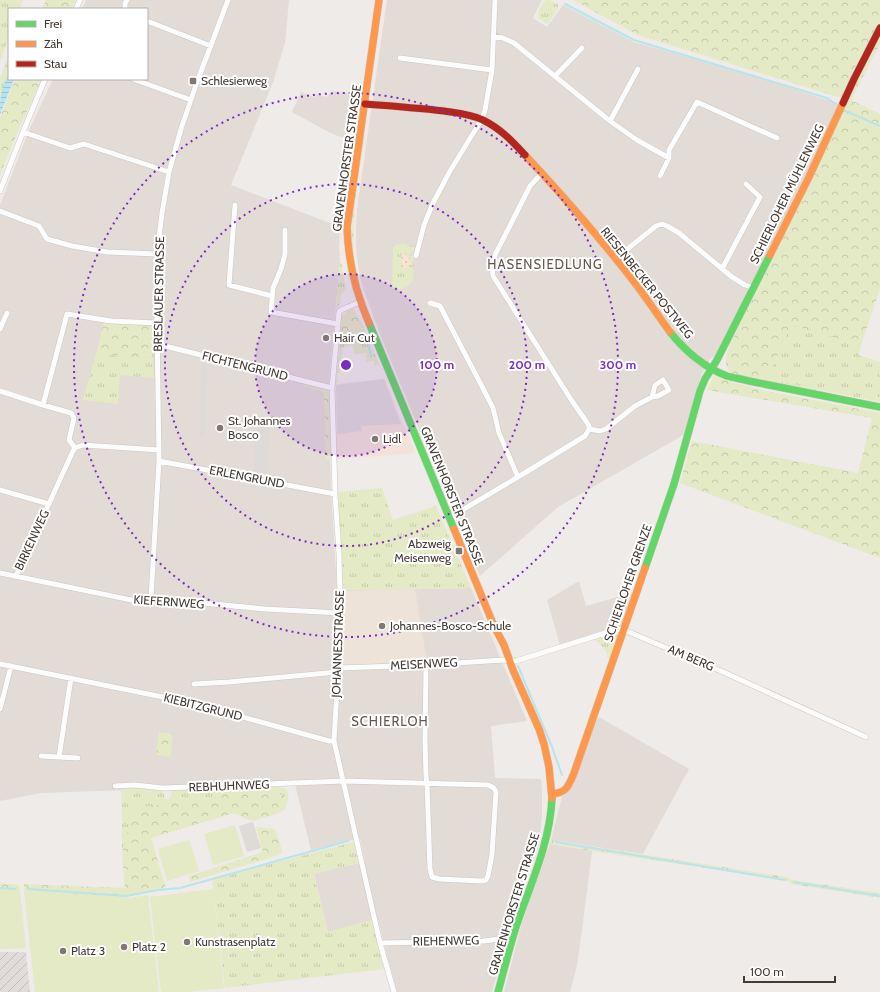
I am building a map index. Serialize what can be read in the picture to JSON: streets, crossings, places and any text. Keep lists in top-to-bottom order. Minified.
{"streets":{"street":["GRAVENHORSTER STRASSE","SCHIERLOHER MÜHLENWEG","RIESENBECKER POSTWEG","BRESLAUER STRASSE","FICHTENGRUND","ERLENGRUND","BIRKENWEG","SCHIERLOHER GRENZE","KIEFERNWEG","JOHANNESSTRASSE","AM BERG","MEISENWEG","KIEBITZGRUND","REBHUHNWEG","RIEHENWEG"]},"crossings":[["GRAVENHORSTER STRASSE","RIESENBECKER POSTWEG"],["GRAVENHORSTER STRASSE","SCHIERLOHER GRENZE"],["GRAVENHORSTER STRASSE","JOHANNESSTRASSE"],["GRAVENHORSTER STRASSE","MEISENWEG"],["GRAVENHORSTER STRASSE","RIEHENWEG"],["SCHIERLOHER MÜHLENWEG","RIESENBECKER POSTWEG"],["SCHIERLOHER MÜHLENWEG","SCHIERLOHER GRENZE"],["RIESENBECKER POSTWEG","SCHIERLOHER GRENZE"],["BRESLAUER STRASSE","FICHTENGRUND"],["BRESLAUER STRASSE","ERLENGRUND"],["BRESLAUER STRASSE","KIEFERNWEG"],["FICHTENGRUND","JOHANNESSTRASSE"],["ERLENGRUND","JOHANNESSTRASSE"],["BIRKENWEG","KIEFERNWEG"],["SCHIERLOHER GRENZE","AM BERG"],["KIEFERNWEG","JOHANNESSTRASSE"],["JOHANNESSTRASSE","MEISENWEG"],["JOHANNESSTRASSE","KIEBITZGRUND"],["JOHANNESSTRASSE","REBHUHNWEG"],["JOHANNESSTRASSE","RIEHENWEG"]],"districts":["HASENSIEDLUNG","SCHIERLOH"],"places":{"transit":["Schlesierweg","Abzweig Meisenweg"],"other":["Hair Cut","St. Johannes Bosco","Lidl","Johannes-Bosco-Schule","Kunstrasenplatz","Platz 2","Platz 3"]},"legend":["Frei","Zäh","Stau"],"scale_bar":"100 m","rings":["100 m","200 m","300 m"]}
